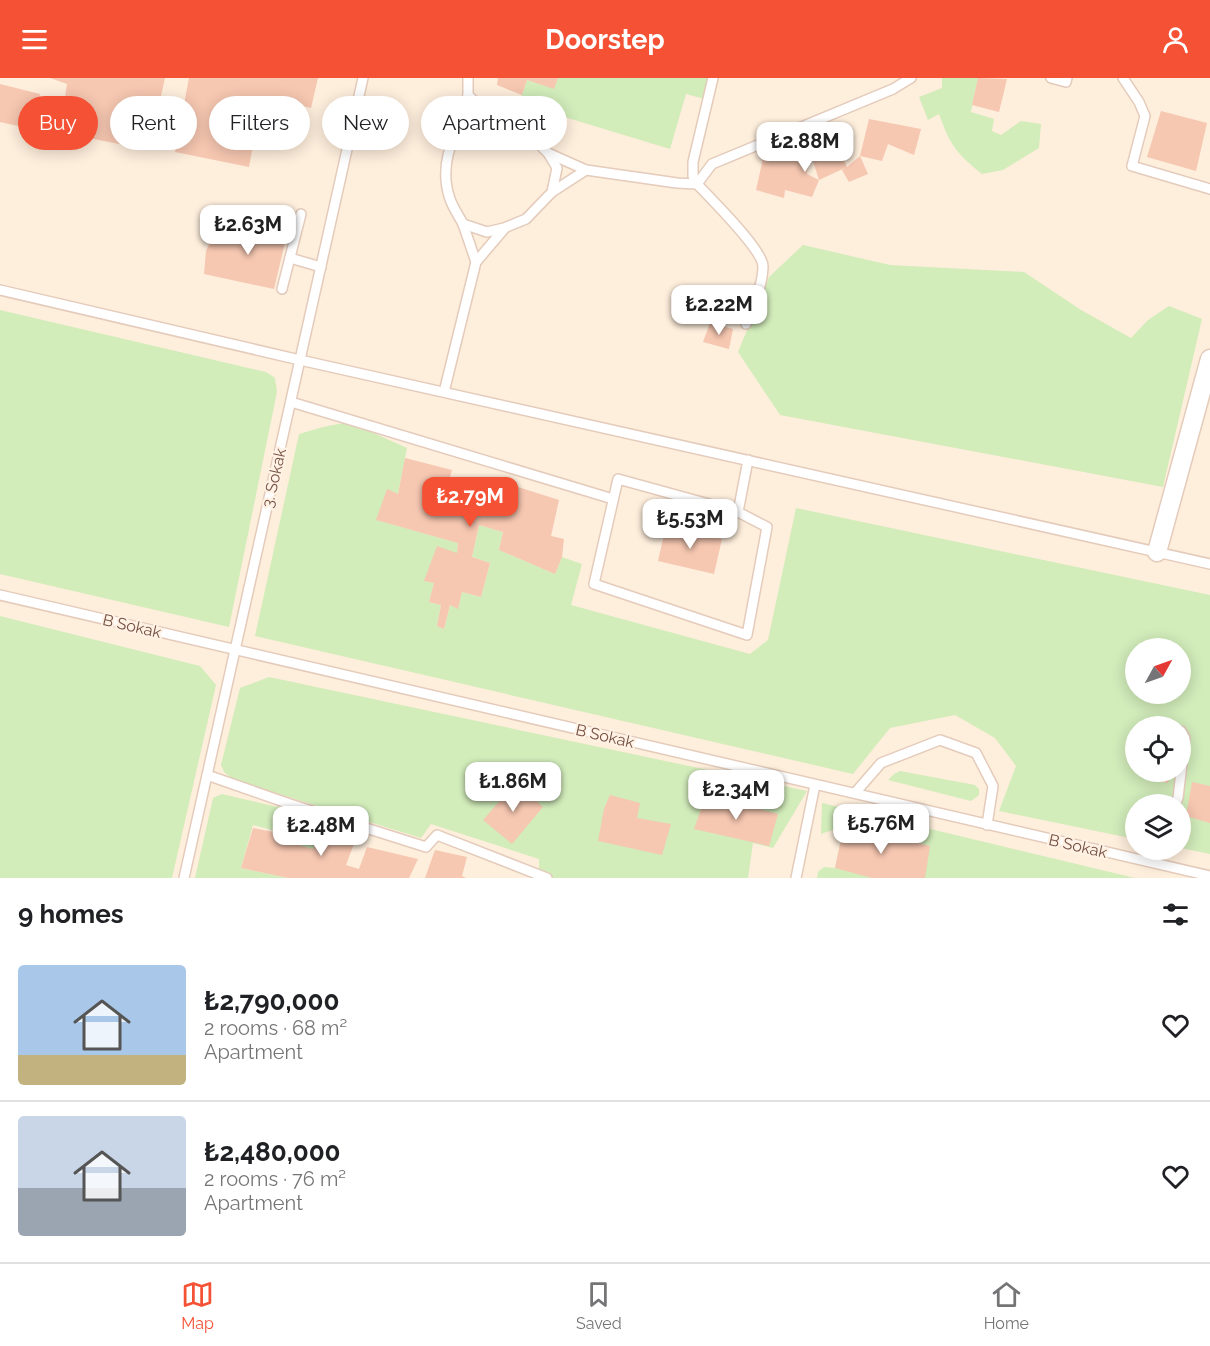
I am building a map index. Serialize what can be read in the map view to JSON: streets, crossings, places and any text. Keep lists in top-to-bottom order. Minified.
{"streets":{"lane":["3. Sokak","B Sokak"]},"crossings":[["3. Sokak","B Sokak"]],"north":"top right","page":{"header":"Doorstep","chip":["Buy","Rent","Filters","New","Apartment"],"price":["₺2.88M","₺2.63M","₺2.22M","₺2.79M","₺5.53M","₺1.86M","₺2.34M","₺5.76M","₺2.48M"],"heading":"9 homes","list":[{"name":"₺2,790,000","note":"2 rooms · 68 m² · Apartment"},{"name":"₺2,480,000","note":"2 rooms · 76 m² · Apartment"}],"tabs":["Map","Saved","Home"]}}
